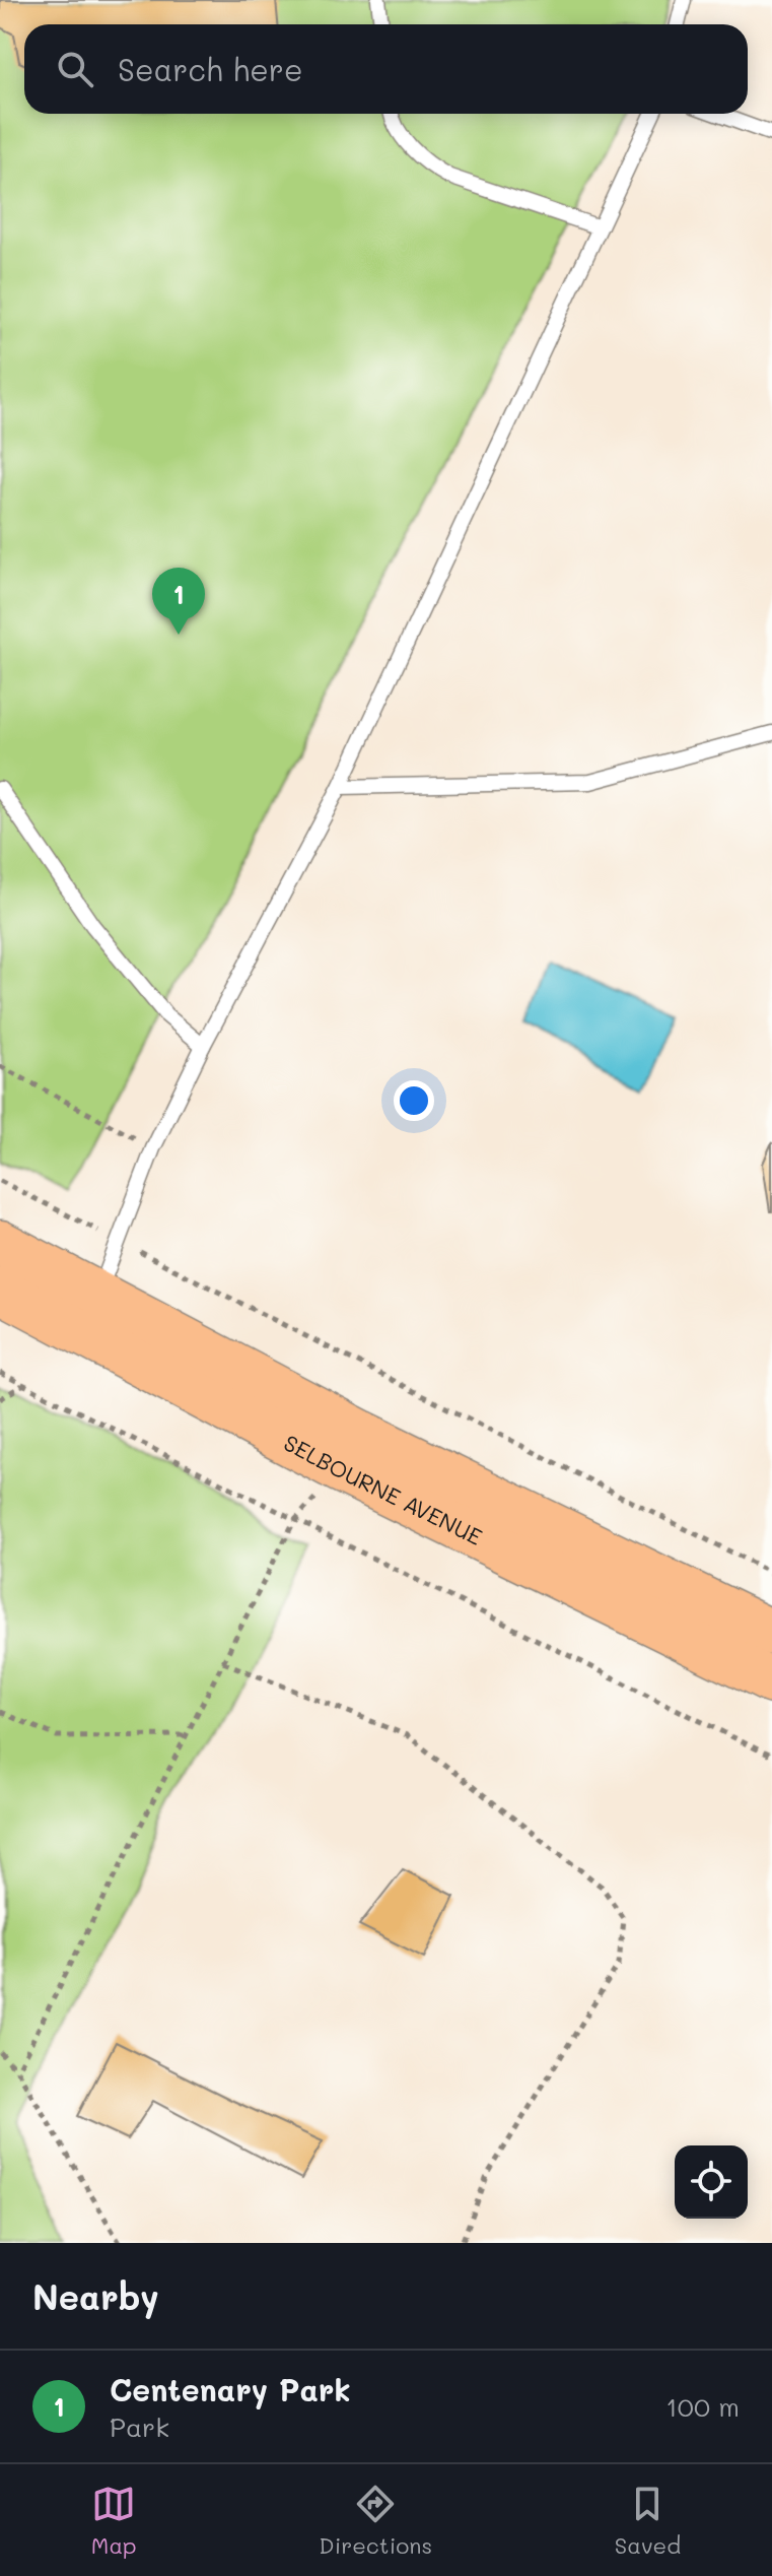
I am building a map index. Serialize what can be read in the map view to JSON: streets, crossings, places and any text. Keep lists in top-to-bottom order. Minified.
{"streets":{"highway":["SELBOURNE AVENUE"]},"page":{"search":"Search here","pins":"1","heading":"Nearby","list":[{"mark":"1","name":"Centenary Park","note":"Park","value":"100 m"}],"nav":["Map","Directions","Saved"]}}
